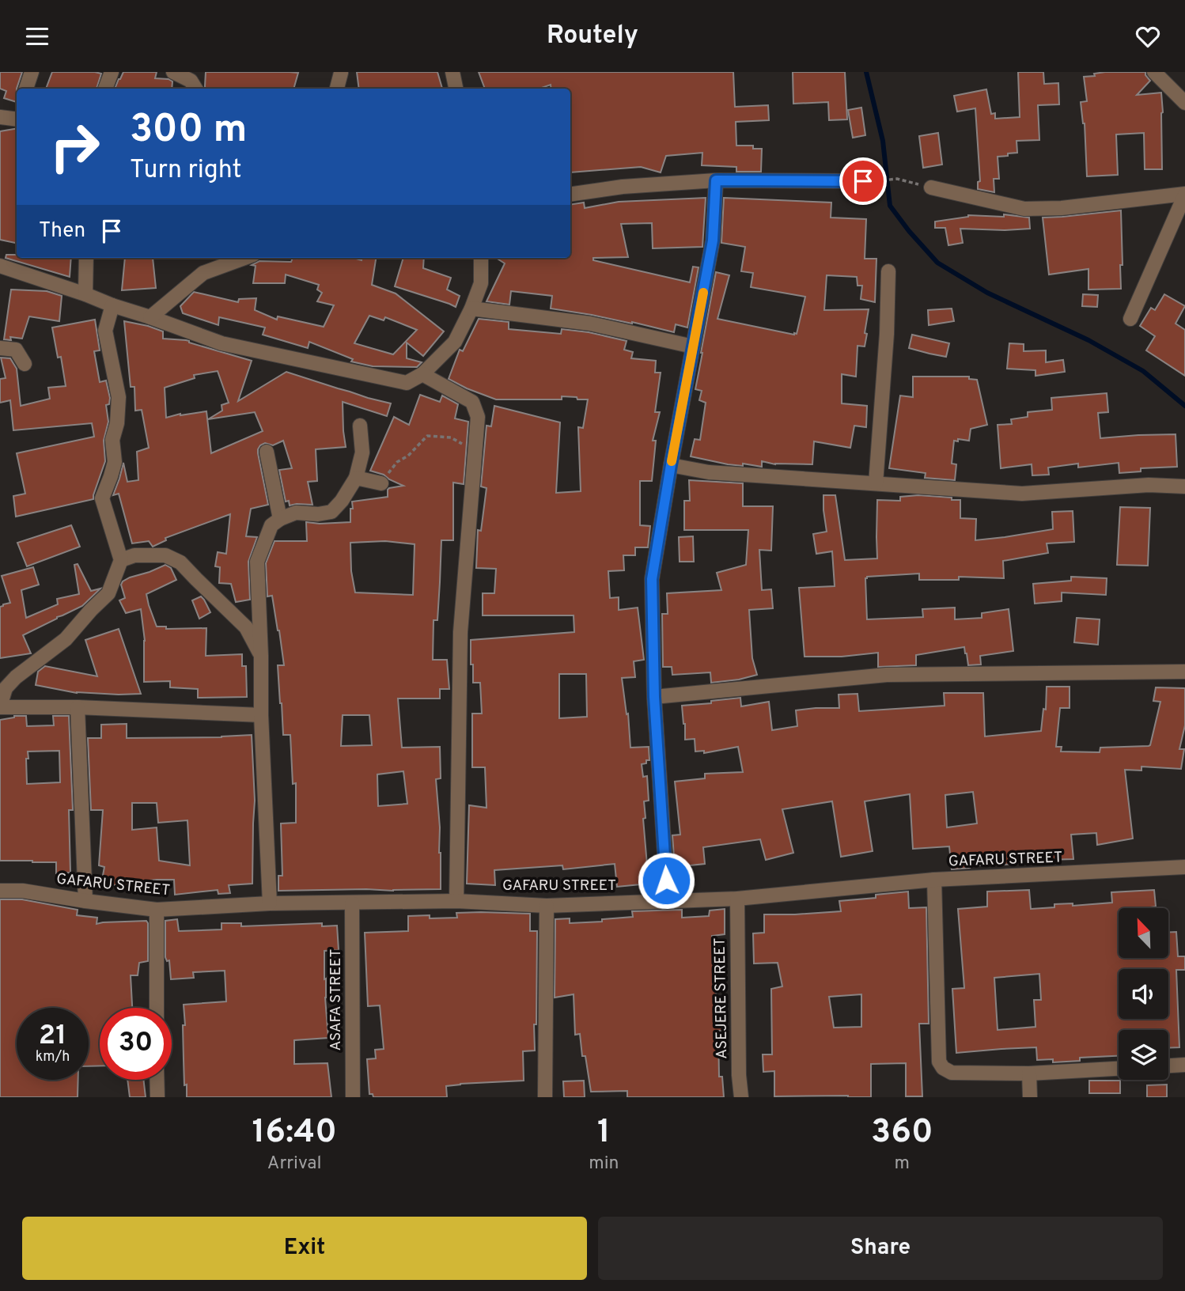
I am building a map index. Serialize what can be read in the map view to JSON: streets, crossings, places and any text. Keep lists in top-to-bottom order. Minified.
{"streets":{"street":["GAFARU STREET","ASEJERE STREET","ASAFA STREET"]},"crossings":[["GAFARU STREET","ASEJERE STREET"],["GAFARU STREET","ASAFA STREET"]],"north":"top left","page":{"header":"Routely","turn":["300 m","Turn right"],"then":"Then","speed":"21 km/h","limit":"30","eta":["16:40","Arrival","1","min","360","m"],"buttons":["Exit","Share"]}}
